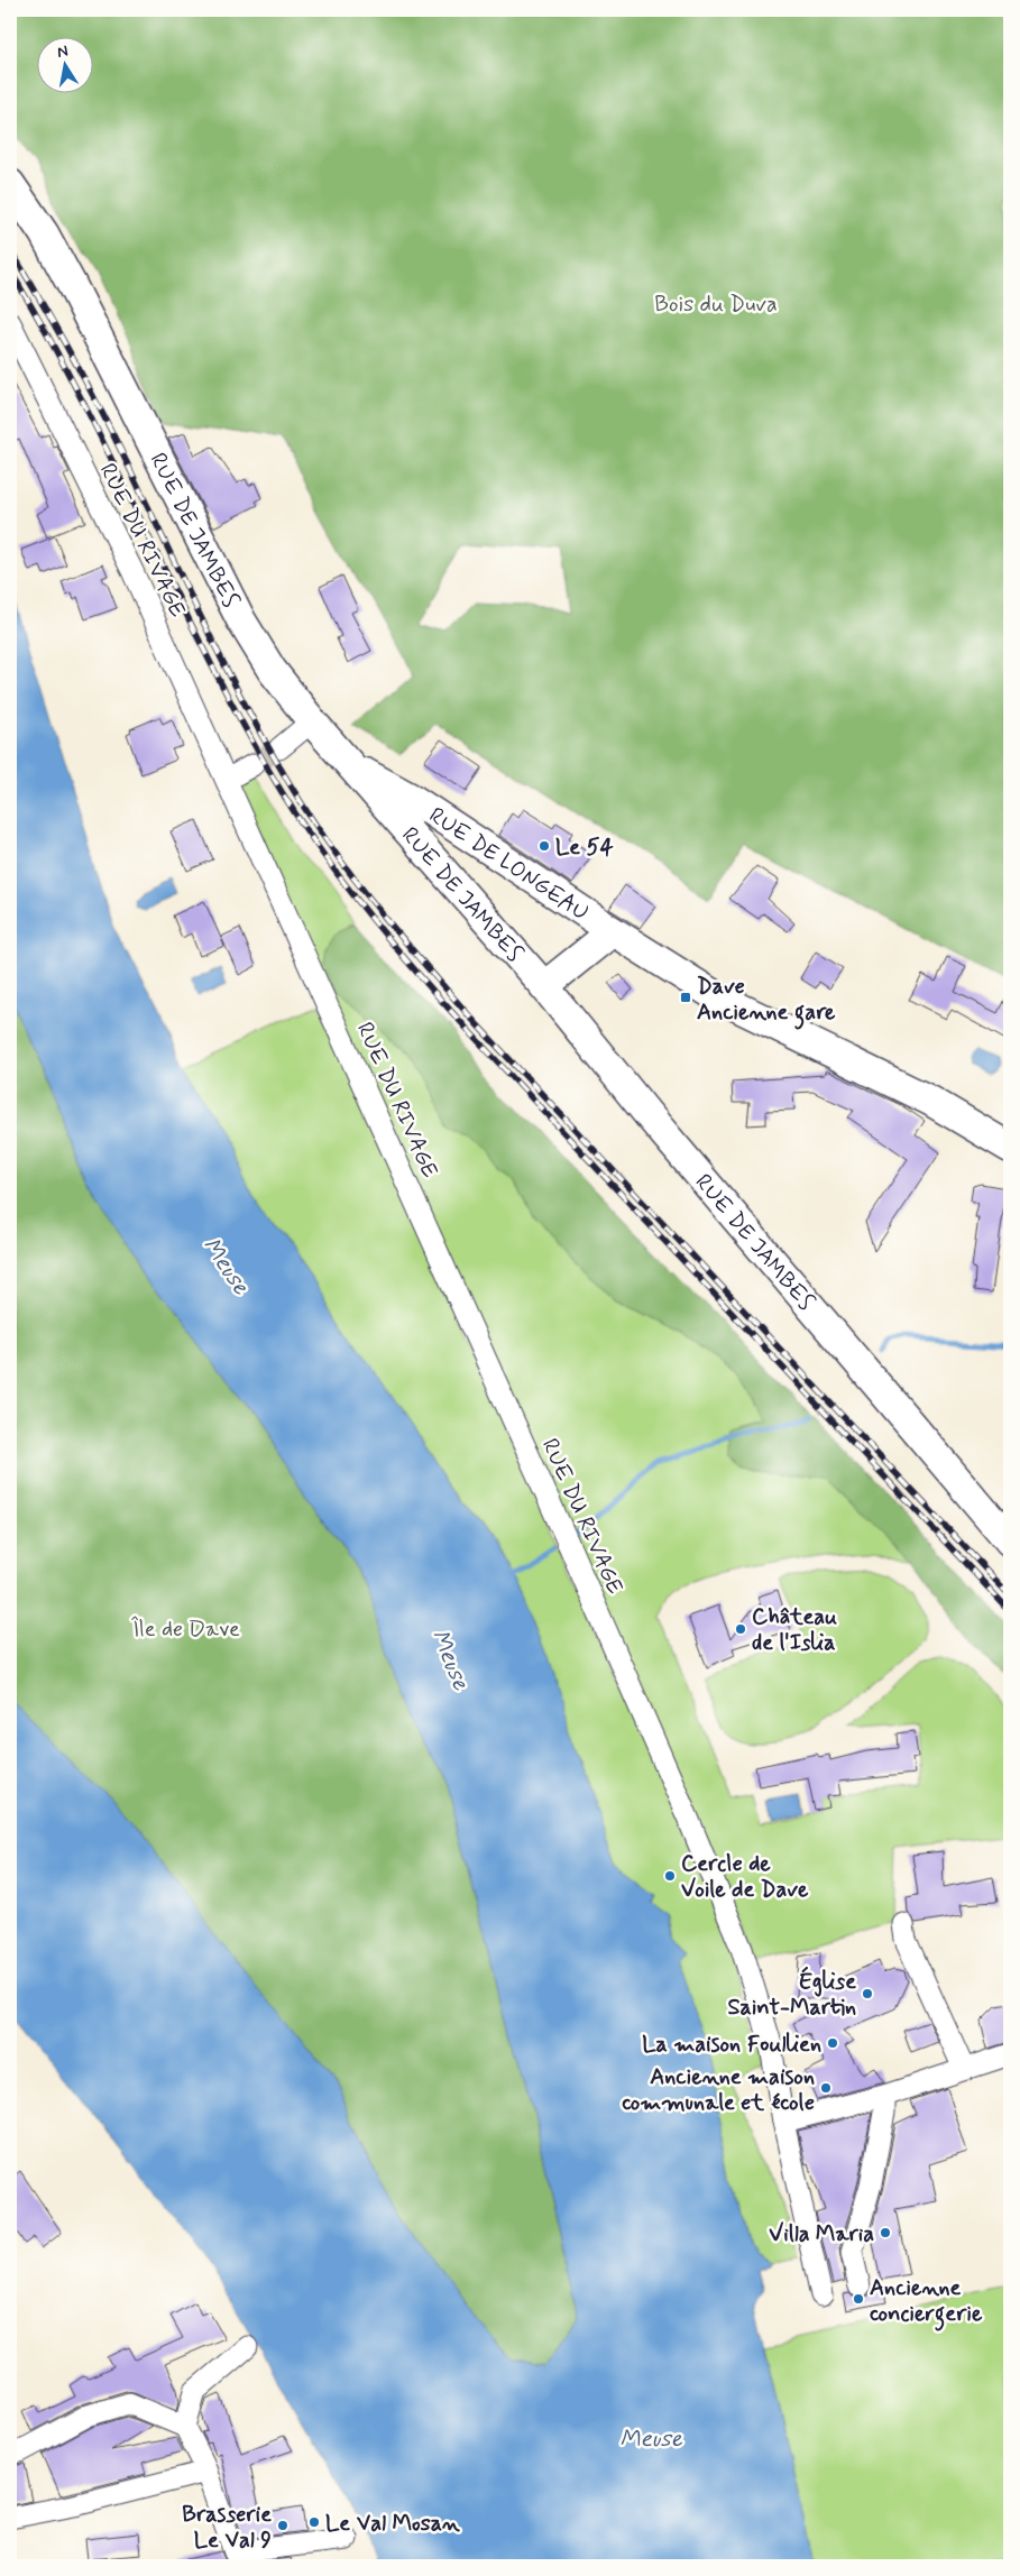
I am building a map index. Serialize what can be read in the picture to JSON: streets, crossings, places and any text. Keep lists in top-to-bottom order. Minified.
{"streets":{"main road":["RUE DE JAMBES","RUE DE LONGEAU"],"street":["RUE DU RIVAGE"]},"crossings":[["RUE DE JAMBES","RUE DE LONGEAU"]],"water":["Meuse"],"parks":["Bois du Duva","Île de Dave"],"places":{"other":["Le 54","Château de l'Islia","Cercle de Voile de Dave","Église Saint-Martin","La maison Foullien","Ancienne maison communale et école","Villa Maria","Ancienne conciergerie","Le Val Mosan","Brasserie Le Val 9"],"transit":["Dave Ancienne gare"]},"north":"top"}
